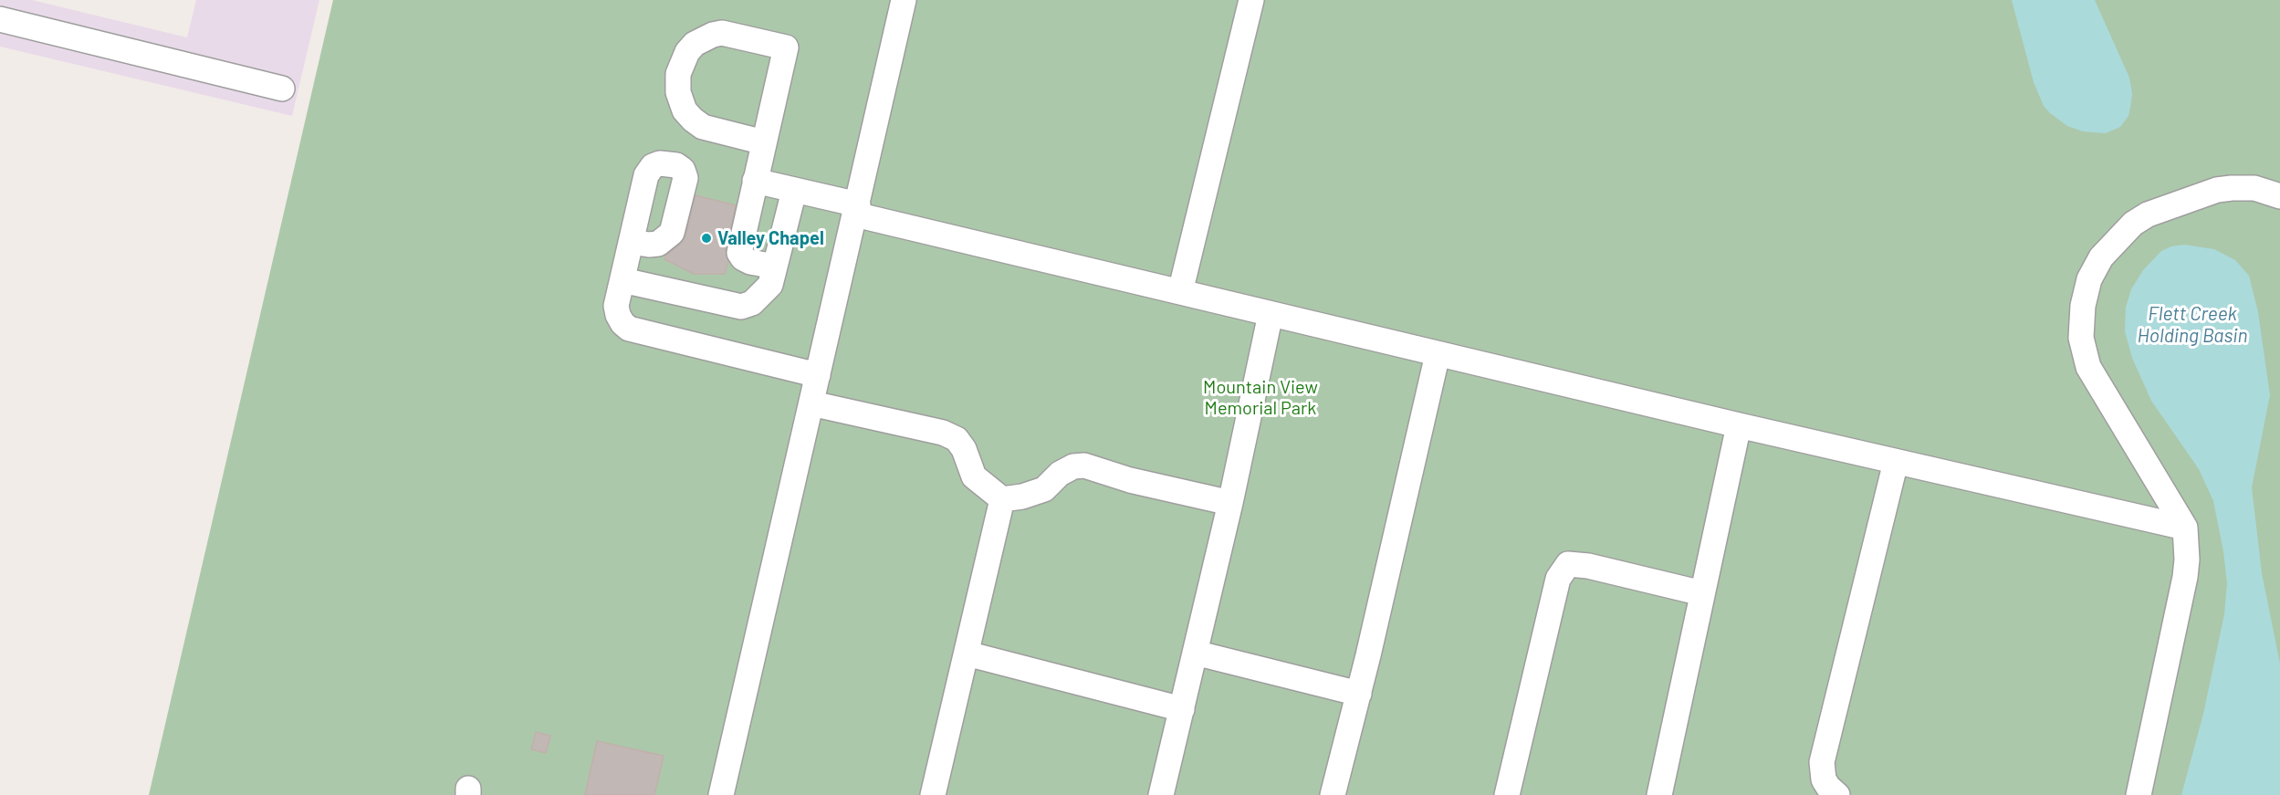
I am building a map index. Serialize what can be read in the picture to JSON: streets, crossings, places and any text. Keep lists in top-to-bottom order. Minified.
{"water":["Flett Creek Holding Basin"],"parks":["Mountain View Memorial Park"],"places":["Valley Chapel"]}
